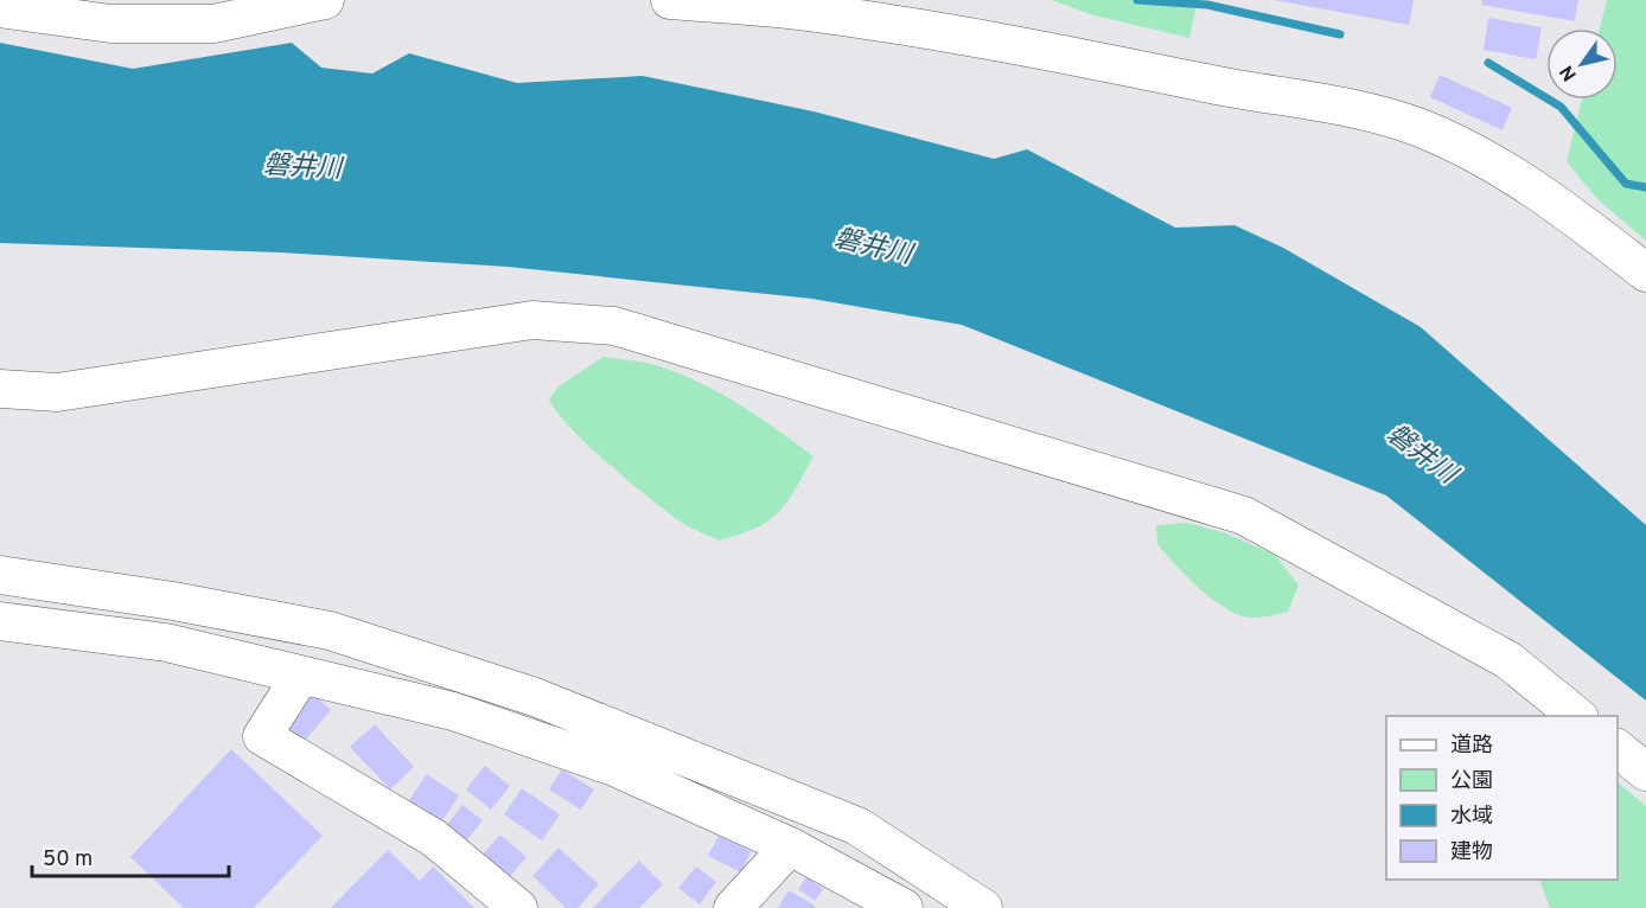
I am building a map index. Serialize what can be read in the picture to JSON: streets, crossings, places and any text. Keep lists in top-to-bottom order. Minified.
{"water":["磐井川"],"legend":["道路","公園","水域","建物"],"scale_bar":"50 m","north":"bottom left"}
